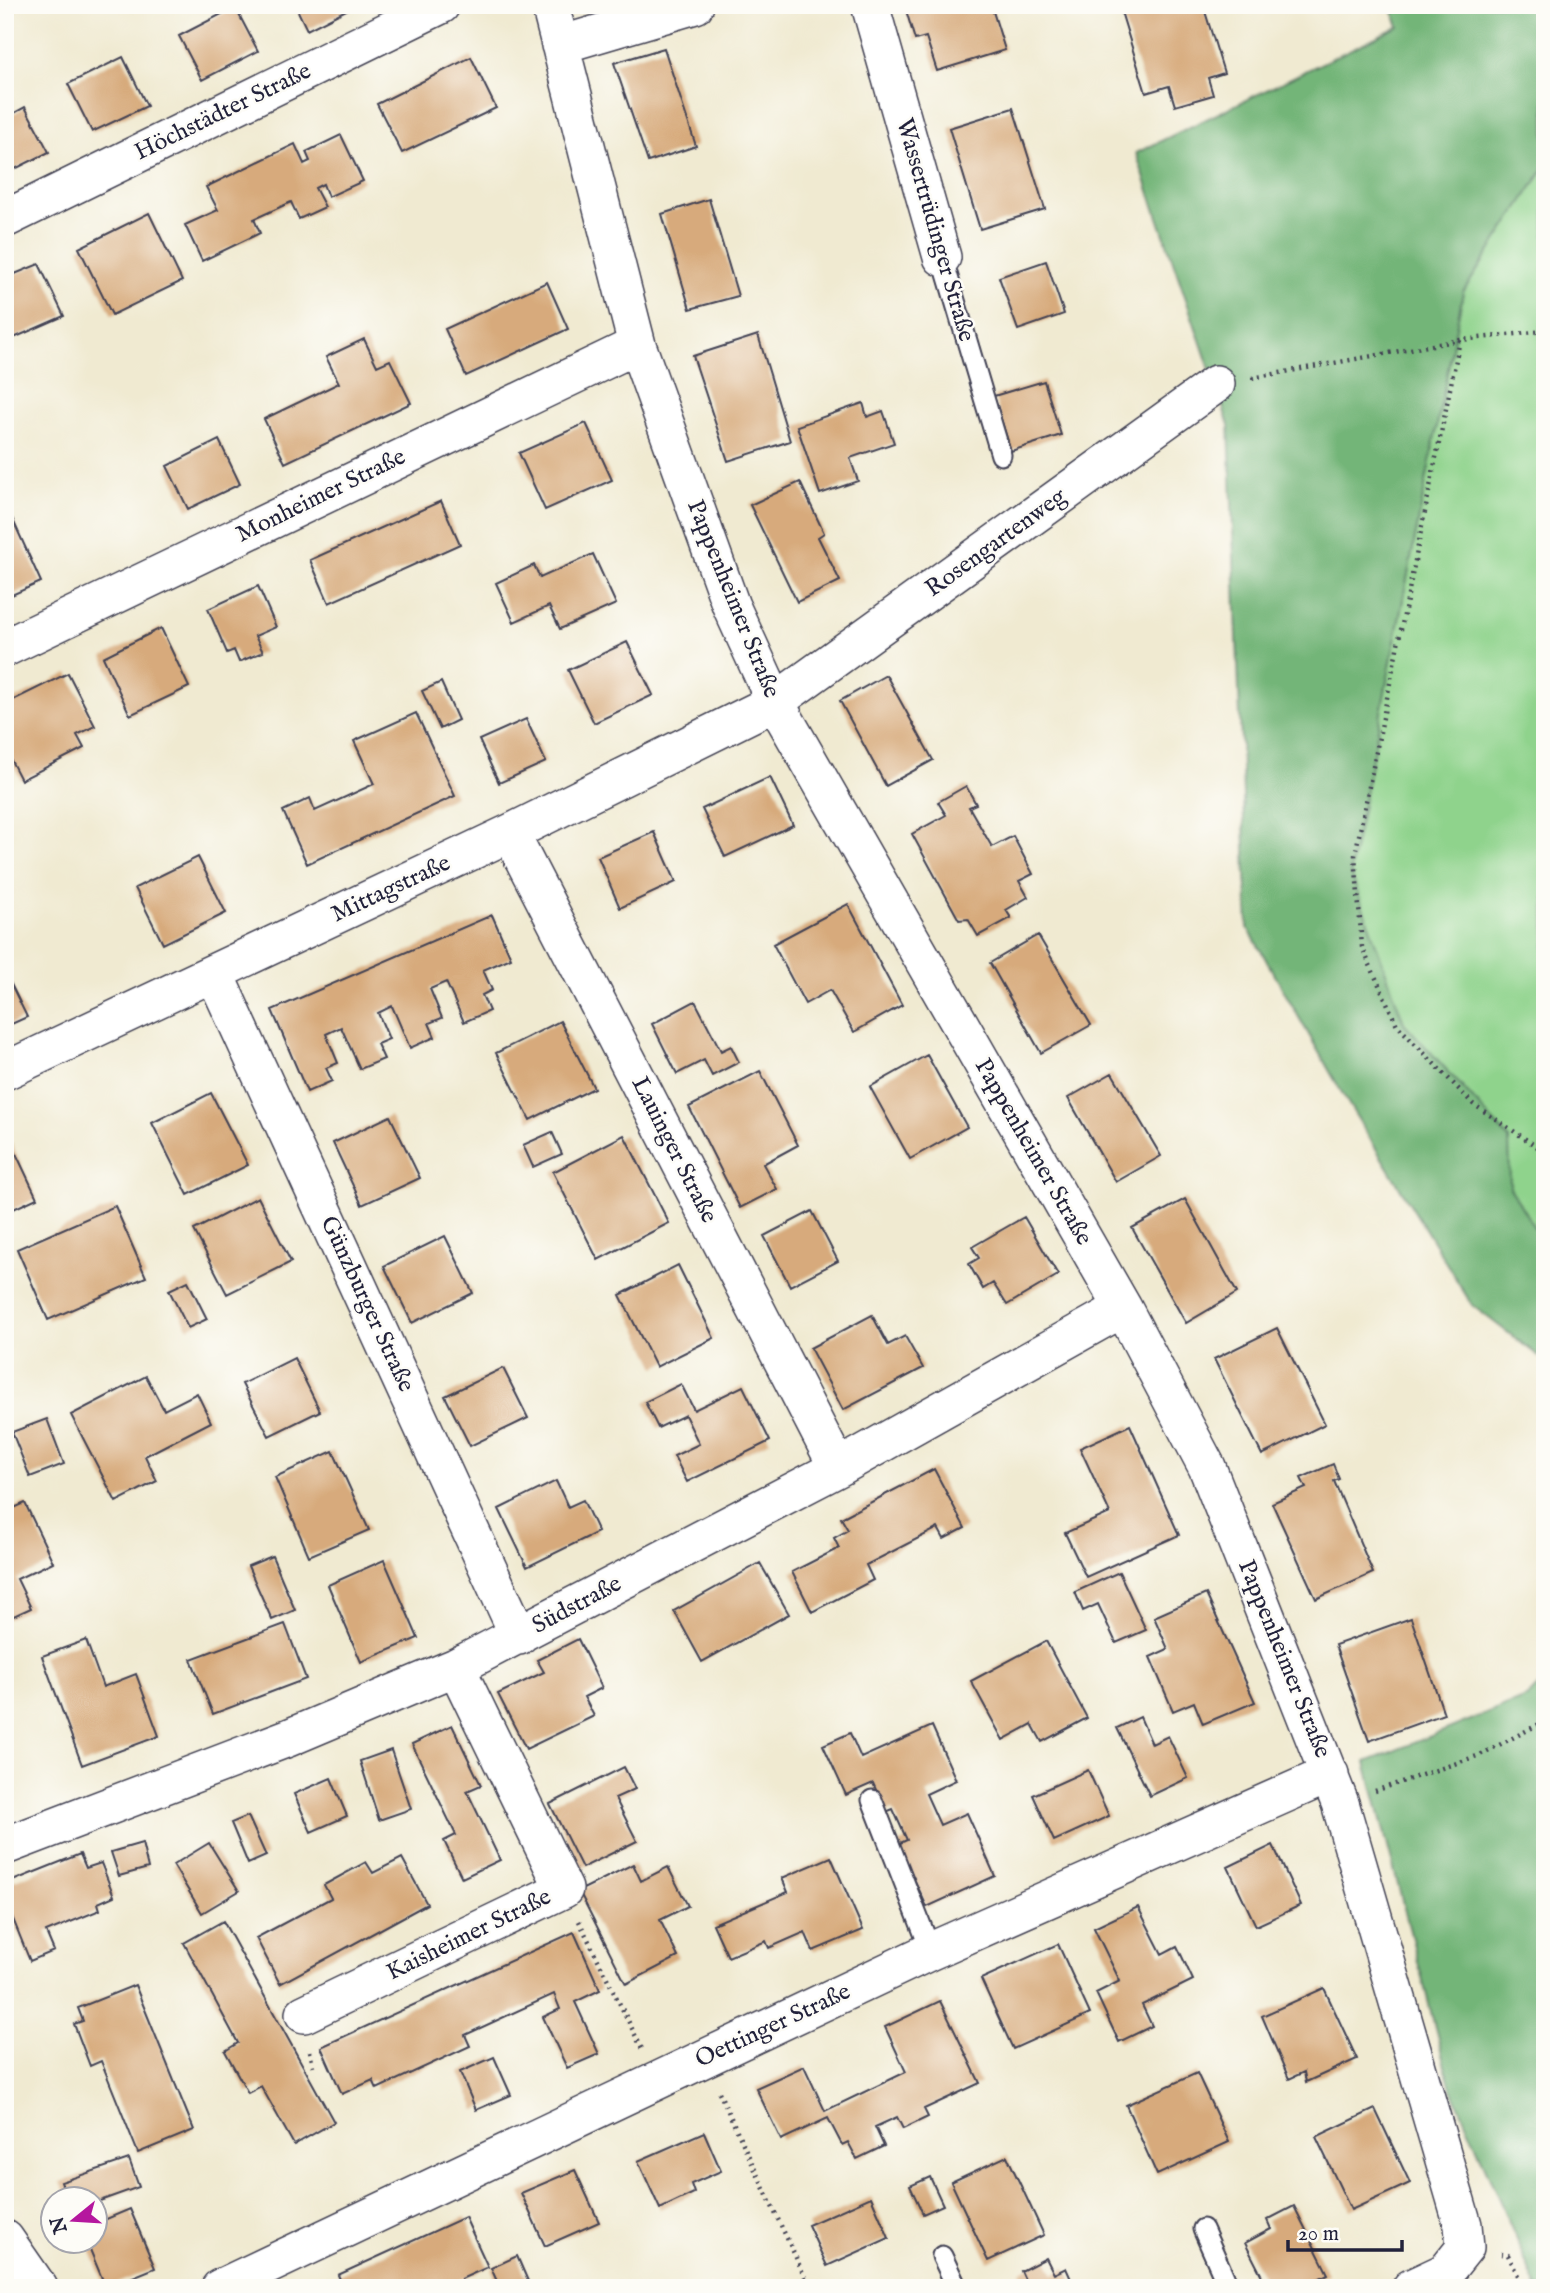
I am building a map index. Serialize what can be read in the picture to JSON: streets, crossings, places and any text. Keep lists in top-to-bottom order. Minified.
{"streets":{"street":["Höchstädter Straße","Wassertrüdinger Straße","Monheimer Straße","Rosengartenweg","Pappenheimer Straße","Mittagstraße","Lauinger Straße","Günzburger Straße","Südstraße","Kaisheimer Straße","Oettinger Straße"]},"crossings":[["Monheimer Straße","Pappenheimer Straße"],["Rosengartenweg","Pappenheimer Straße"],["Rosengartenweg","Mittagstraße"],["Pappenheimer Straße","Mittagstraße"],["Pappenheimer Straße","Südstraße"],["Pappenheimer Straße","Oettinger Straße"],["Mittagstraße","Lauinger Straße"],["Mittagstraße","Günzburger Straße"],["Lauinger Straße","Südstraße"],["Günzburger Straße","Südstraße"],["Südstraße","Kaisheimer Straße"]],"scale_bar":"20 m","north":"left"}
